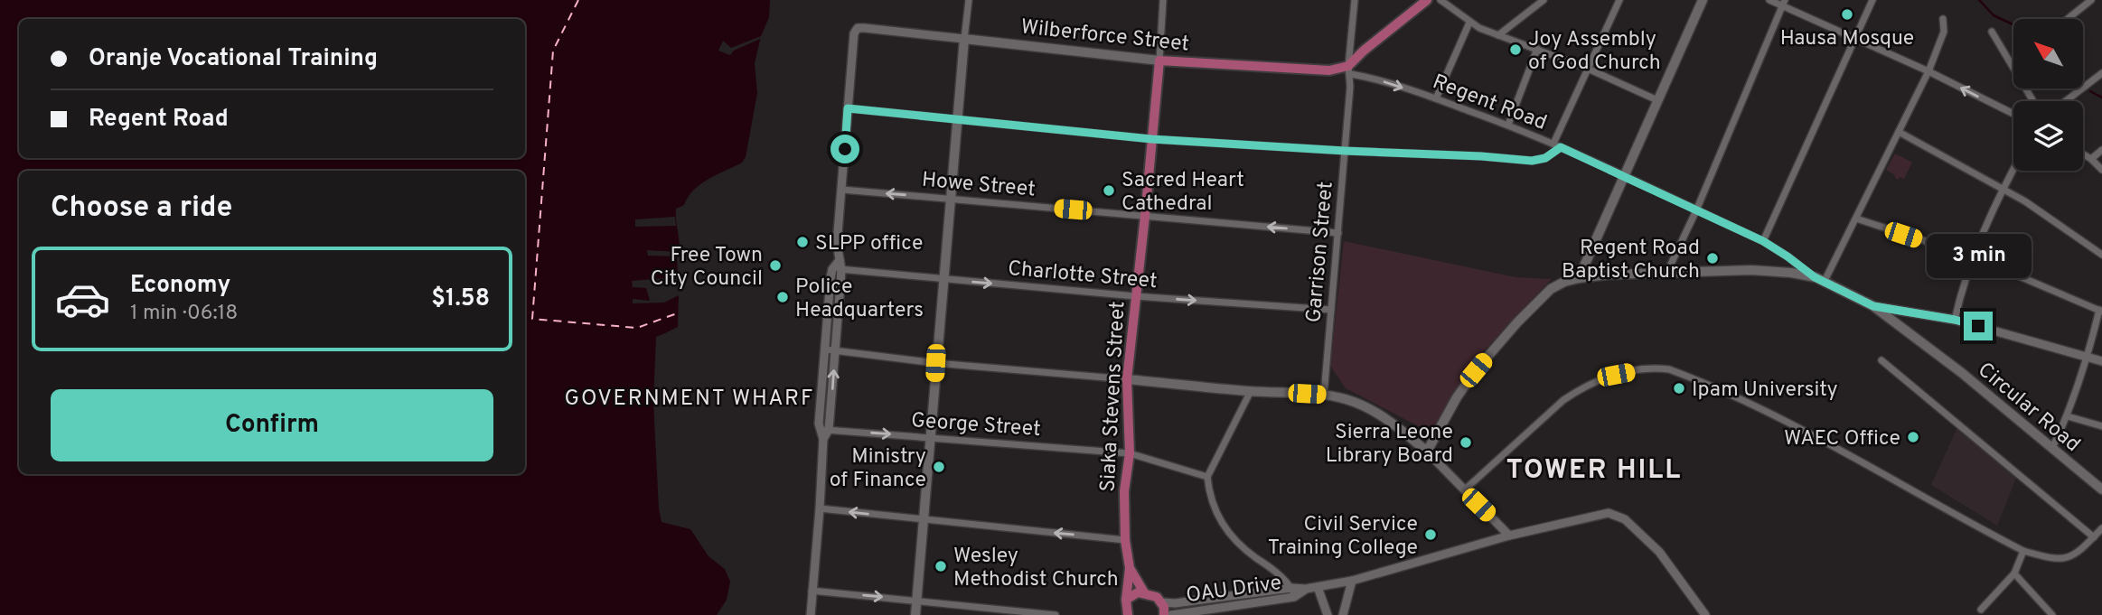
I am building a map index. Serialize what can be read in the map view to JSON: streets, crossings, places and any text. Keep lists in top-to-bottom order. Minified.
{"streets":{"main road":["Wilberforce Street","Siaka Stevens Street","Circular Road"],"street":["Regent Road","Howe Street","Garrison Street","Charlotte Street","George Street","OAU Drive"]},"crossings":[["Wilberforce Street","Regent Road"],["Wilberforce Street","Garrison Street"],["Wilberforce Street","Siaka Stevens Street"],["Regent Road","Garrison Street"],["Howe Street","Garrison Street"],["Howe Street","Siaka Stevens Street"],["Garrison Street","Charlotte Street"],["Charlotte Street","Siaka Stevens Street"],["Siaka Stevens Street","George Street"]],"one_way":["Howe Street","Charlotte Street"],"districts":["GOVERNMENT WHARF","TOWER HILL"],"places":["Hausa Mosque","Joy Assembly of God Church","Sacred Heart Cathedral","SLPP office","Regent Road Baptist Church","Free Town City Council","Police Headquarters","Ipam University","WAEC Office","Sierra Leone Library Board","Ministry of Finance","Civil Service Training College","Wesley Methodist Church"],"north":"top left","page":{"banner":["Oranje Vocational Training","Regent Road"],"heading":"Choose a ride","bubble":"3 min","list":[{"name":"Economy","note":"1 min · 06:18","value":"$1.58"}],"buttons":"Confirm"}}
